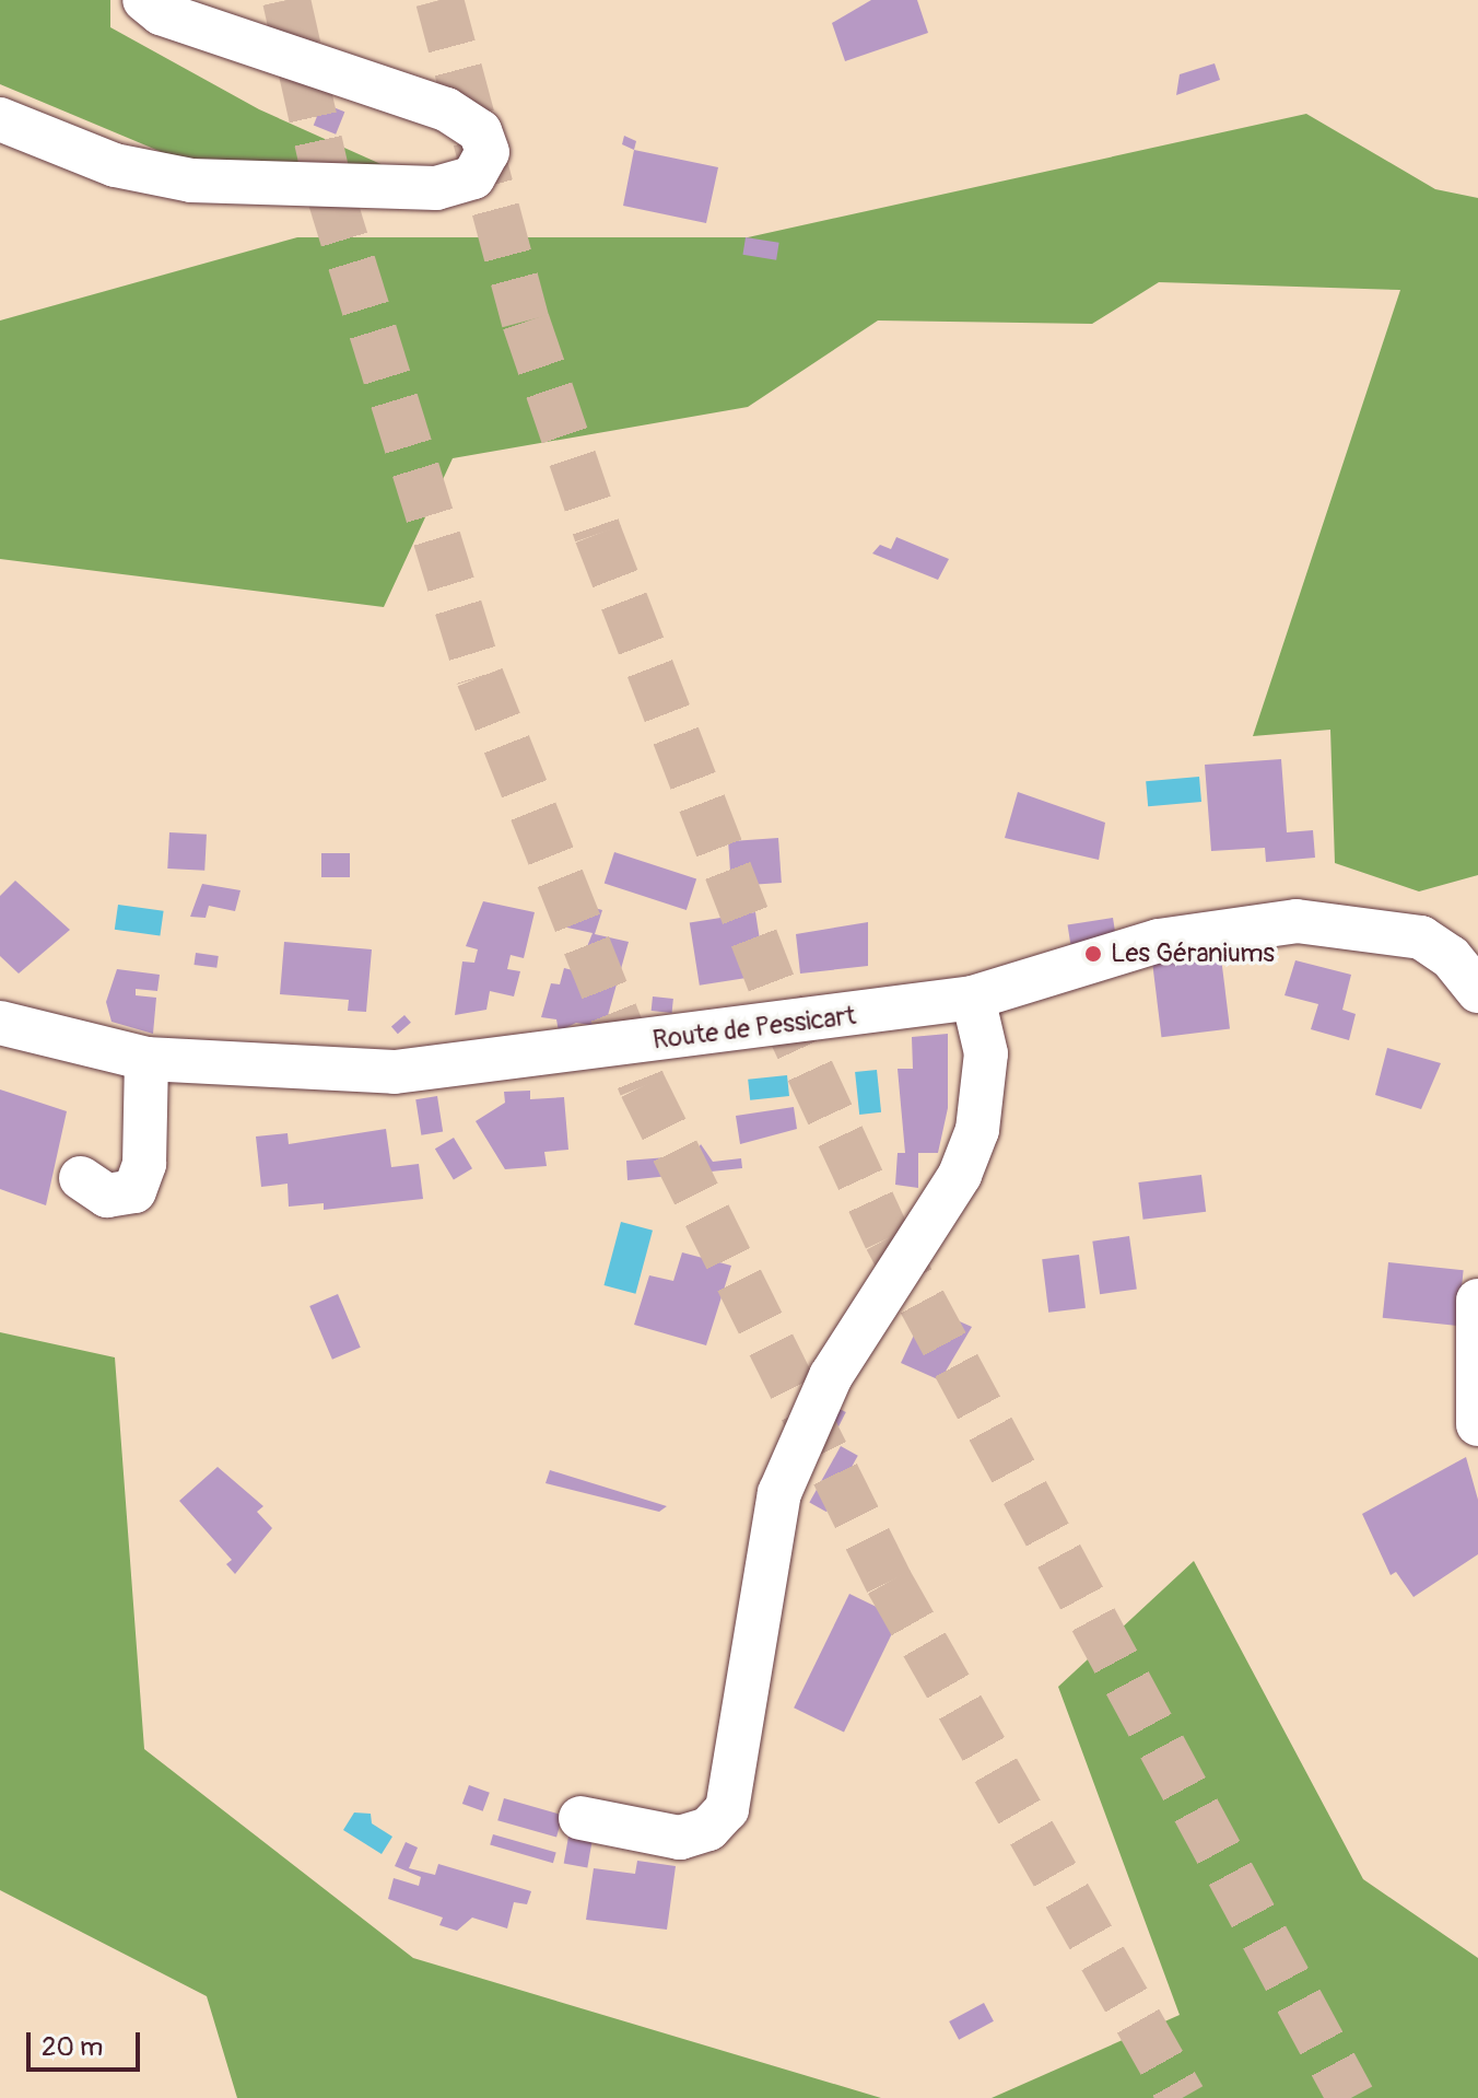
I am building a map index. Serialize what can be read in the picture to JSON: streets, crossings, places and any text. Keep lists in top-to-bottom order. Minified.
{"streets":{"street":["Route de Pessicart"]},"places":["Les Géraniums"],"scale_bar":"20 m"}
